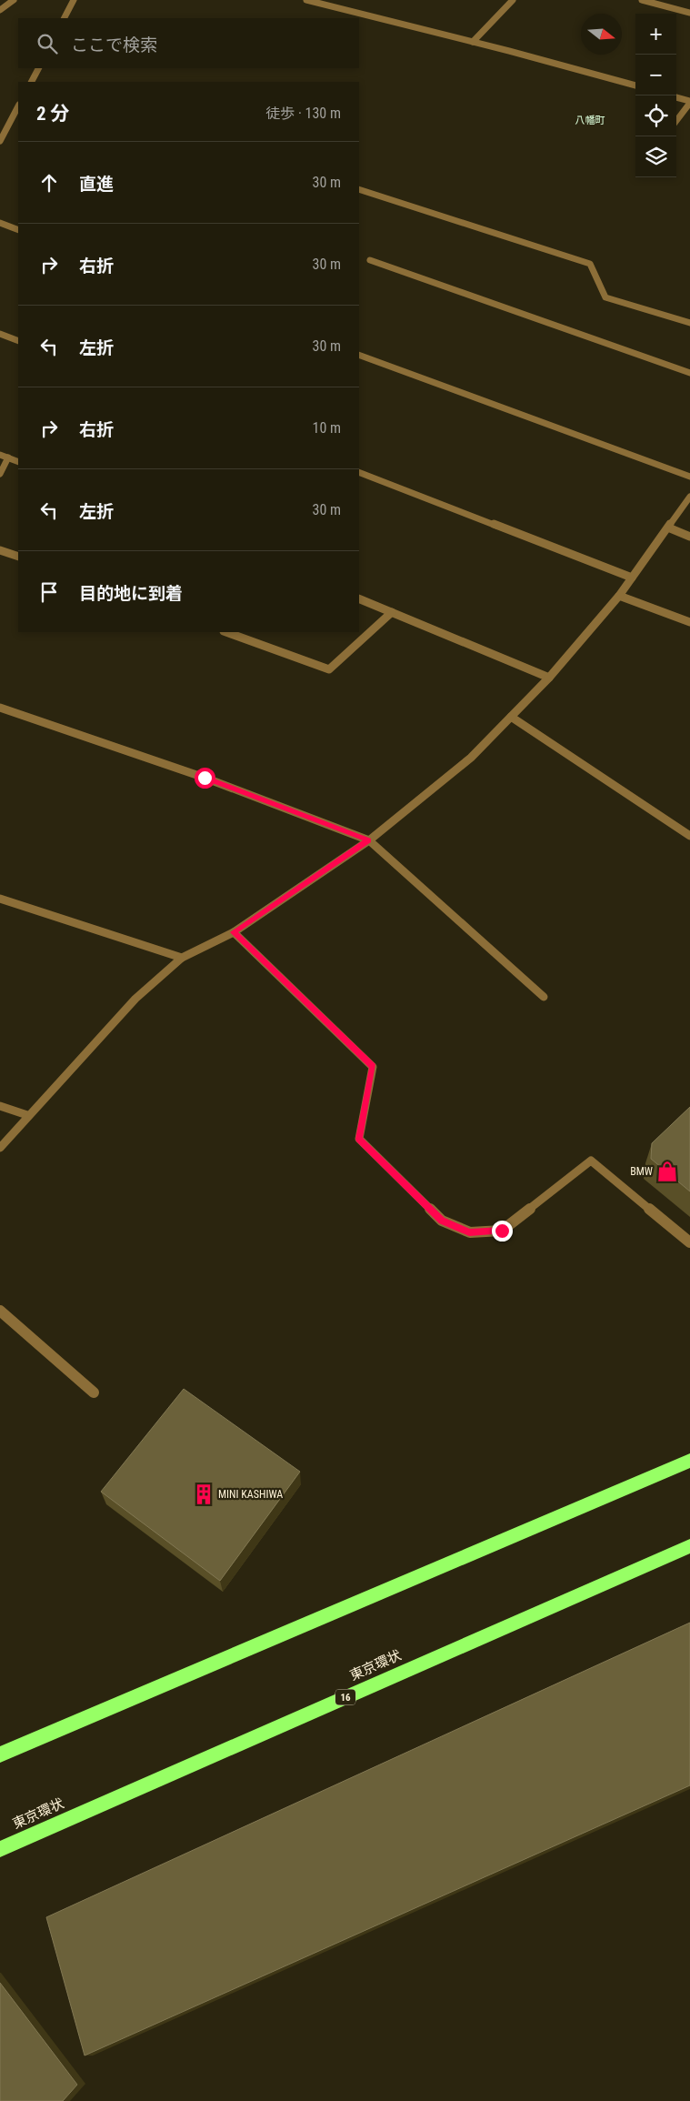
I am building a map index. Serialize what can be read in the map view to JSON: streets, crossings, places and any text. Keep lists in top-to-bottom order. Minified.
{"streets":{"highway":["東京環状","16"]},"districts":["八幡町"],"places":{"shop":["BMW"],"building":["MINI KASHIWA"]},"north":"right","page":{"map_buttons":["+","−"],"search":"ここで検索","heading":["2 分","徒歩 · 130 m"],"list":[["直進","30 m"],["右折","30 m"],["左折","30 m"],["右折","10 m"],["左折","30 m"],"目的地に到着"]}}
